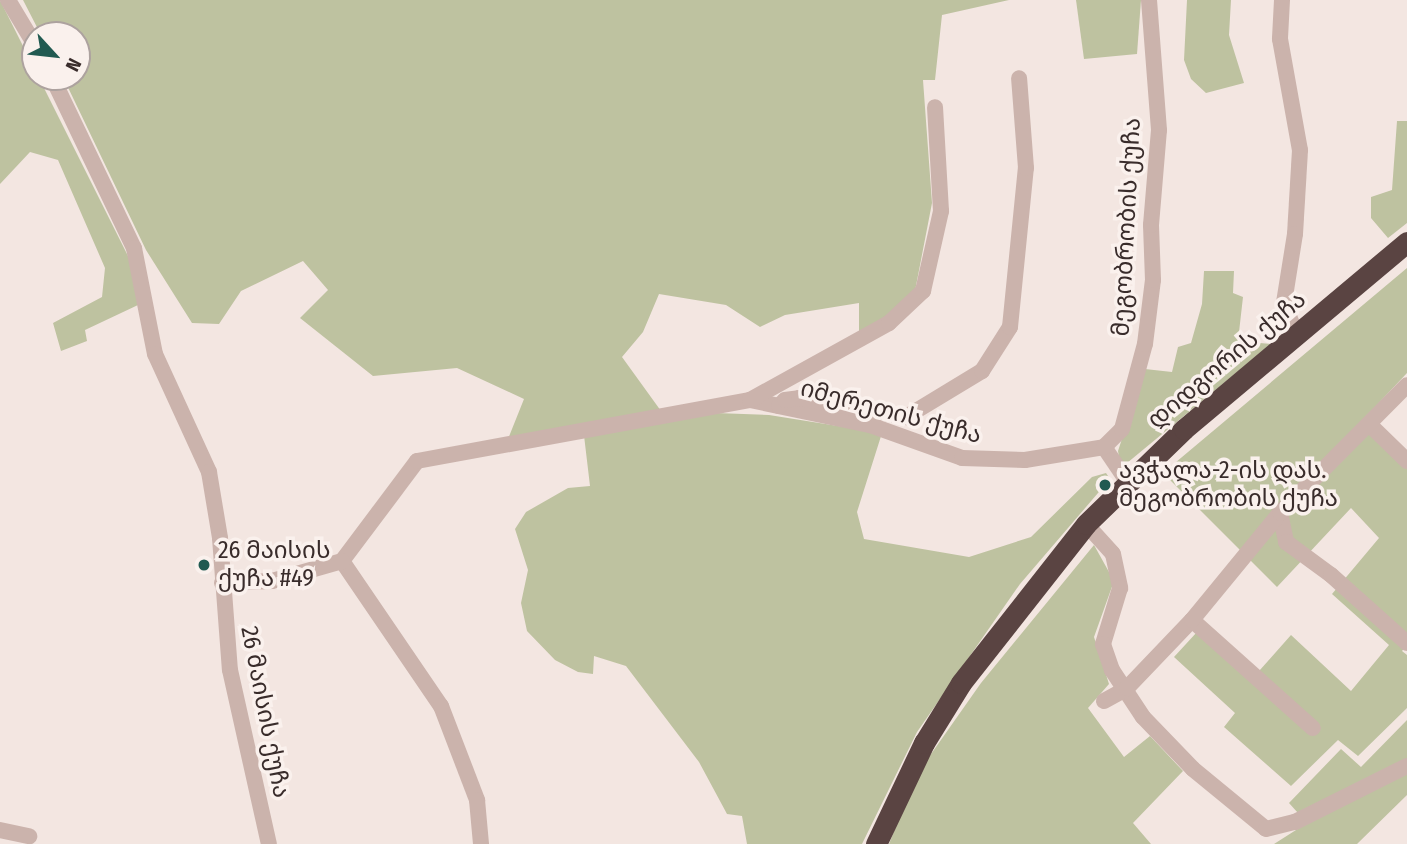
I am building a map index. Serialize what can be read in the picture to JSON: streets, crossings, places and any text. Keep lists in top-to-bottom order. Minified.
{"streets":{"highway":["დიდგორის ქუჩა"],"street":["მეგობრობის ქუჩა","იმერეთის ქუჩა","26 მაისის ქუჩა"]},"crossings":[["მეგობრობის ქუჩა","იმერეთის ქუჩა"]],"places":["ავჭალა-2-ის დას. მეგობრობის ქუჩა","26 მაისის ქუჩა #49"],"north":"bottom right"}
